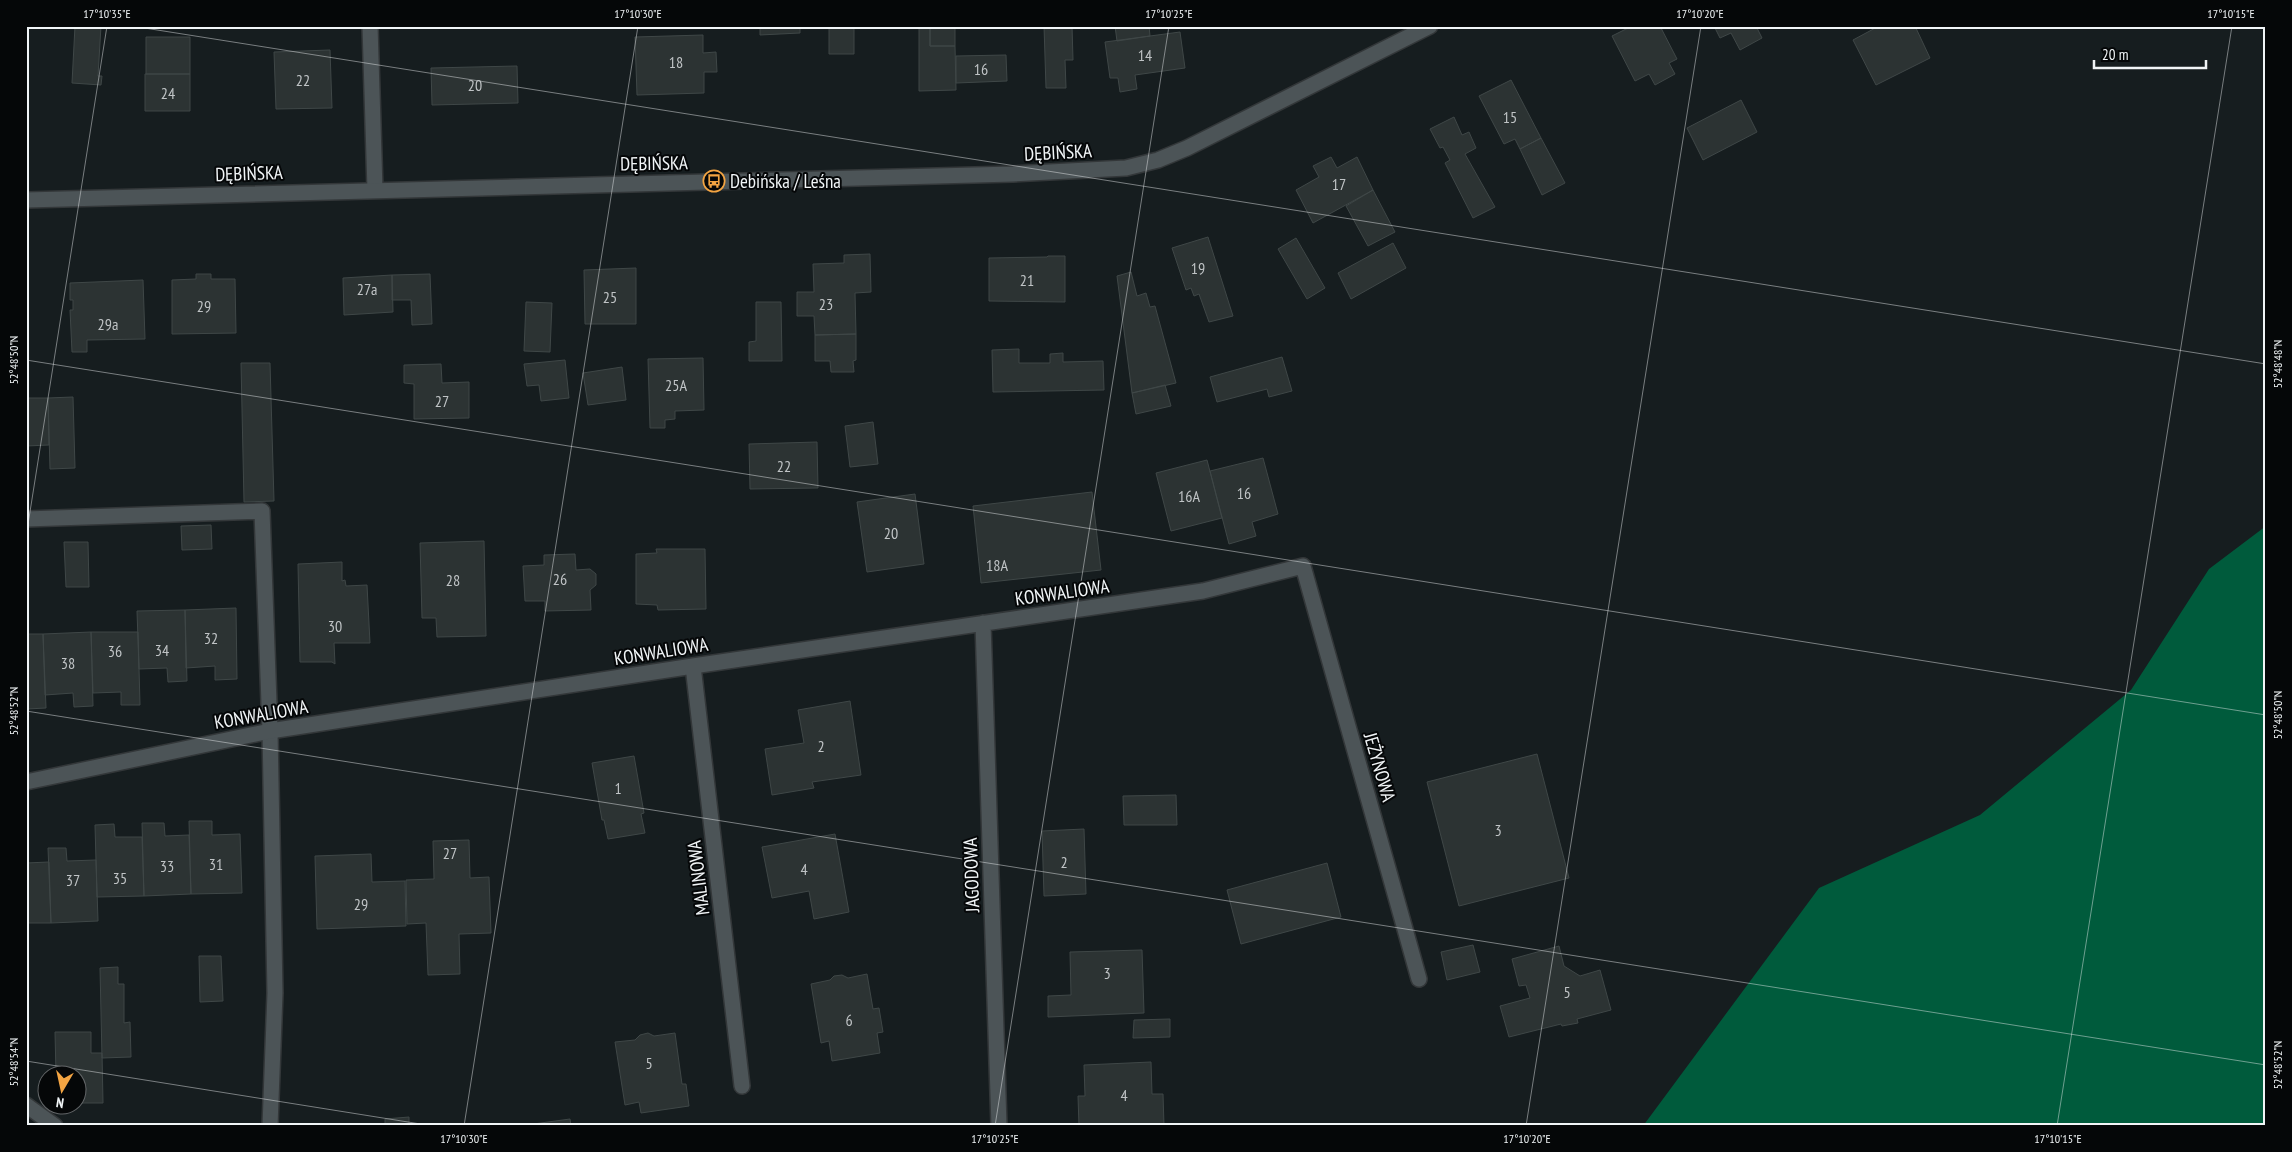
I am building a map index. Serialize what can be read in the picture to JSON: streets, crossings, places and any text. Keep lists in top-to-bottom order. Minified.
{"streets":{"street":["DĘBIŃSKA","KONWALIOWA","JEŻYNOWA","JAGODOWA","MALINOWA"]},"crossings":[["KONWALIOWA","JEŻYNOWA"],["KONWALIOWA","JAGODOWA"],["KONWALIOWA","MALINOWA"]],"places":{"bus stop":["Debińska / Leśna"]},"house_numbers":["14","18","16","22","20","24","15","17","19","21","27a","25","23","29","29a","25A","27","22","16","16A","20","18A","26","28","30","32","34","36","38","2","1","3","27","2","31","33","4","35","37","29","3","5","6","5","4"],"scale_bar":"20 m","north":"bottom","coordinates":["17°10'35\"E","17°10'30\"E","17°10'25\"E","17°10'20\"E","17°10'15\"E","52°48'50\"N","52°48'48\"N","52°48'52\"N","52°48'54\"N"]}
